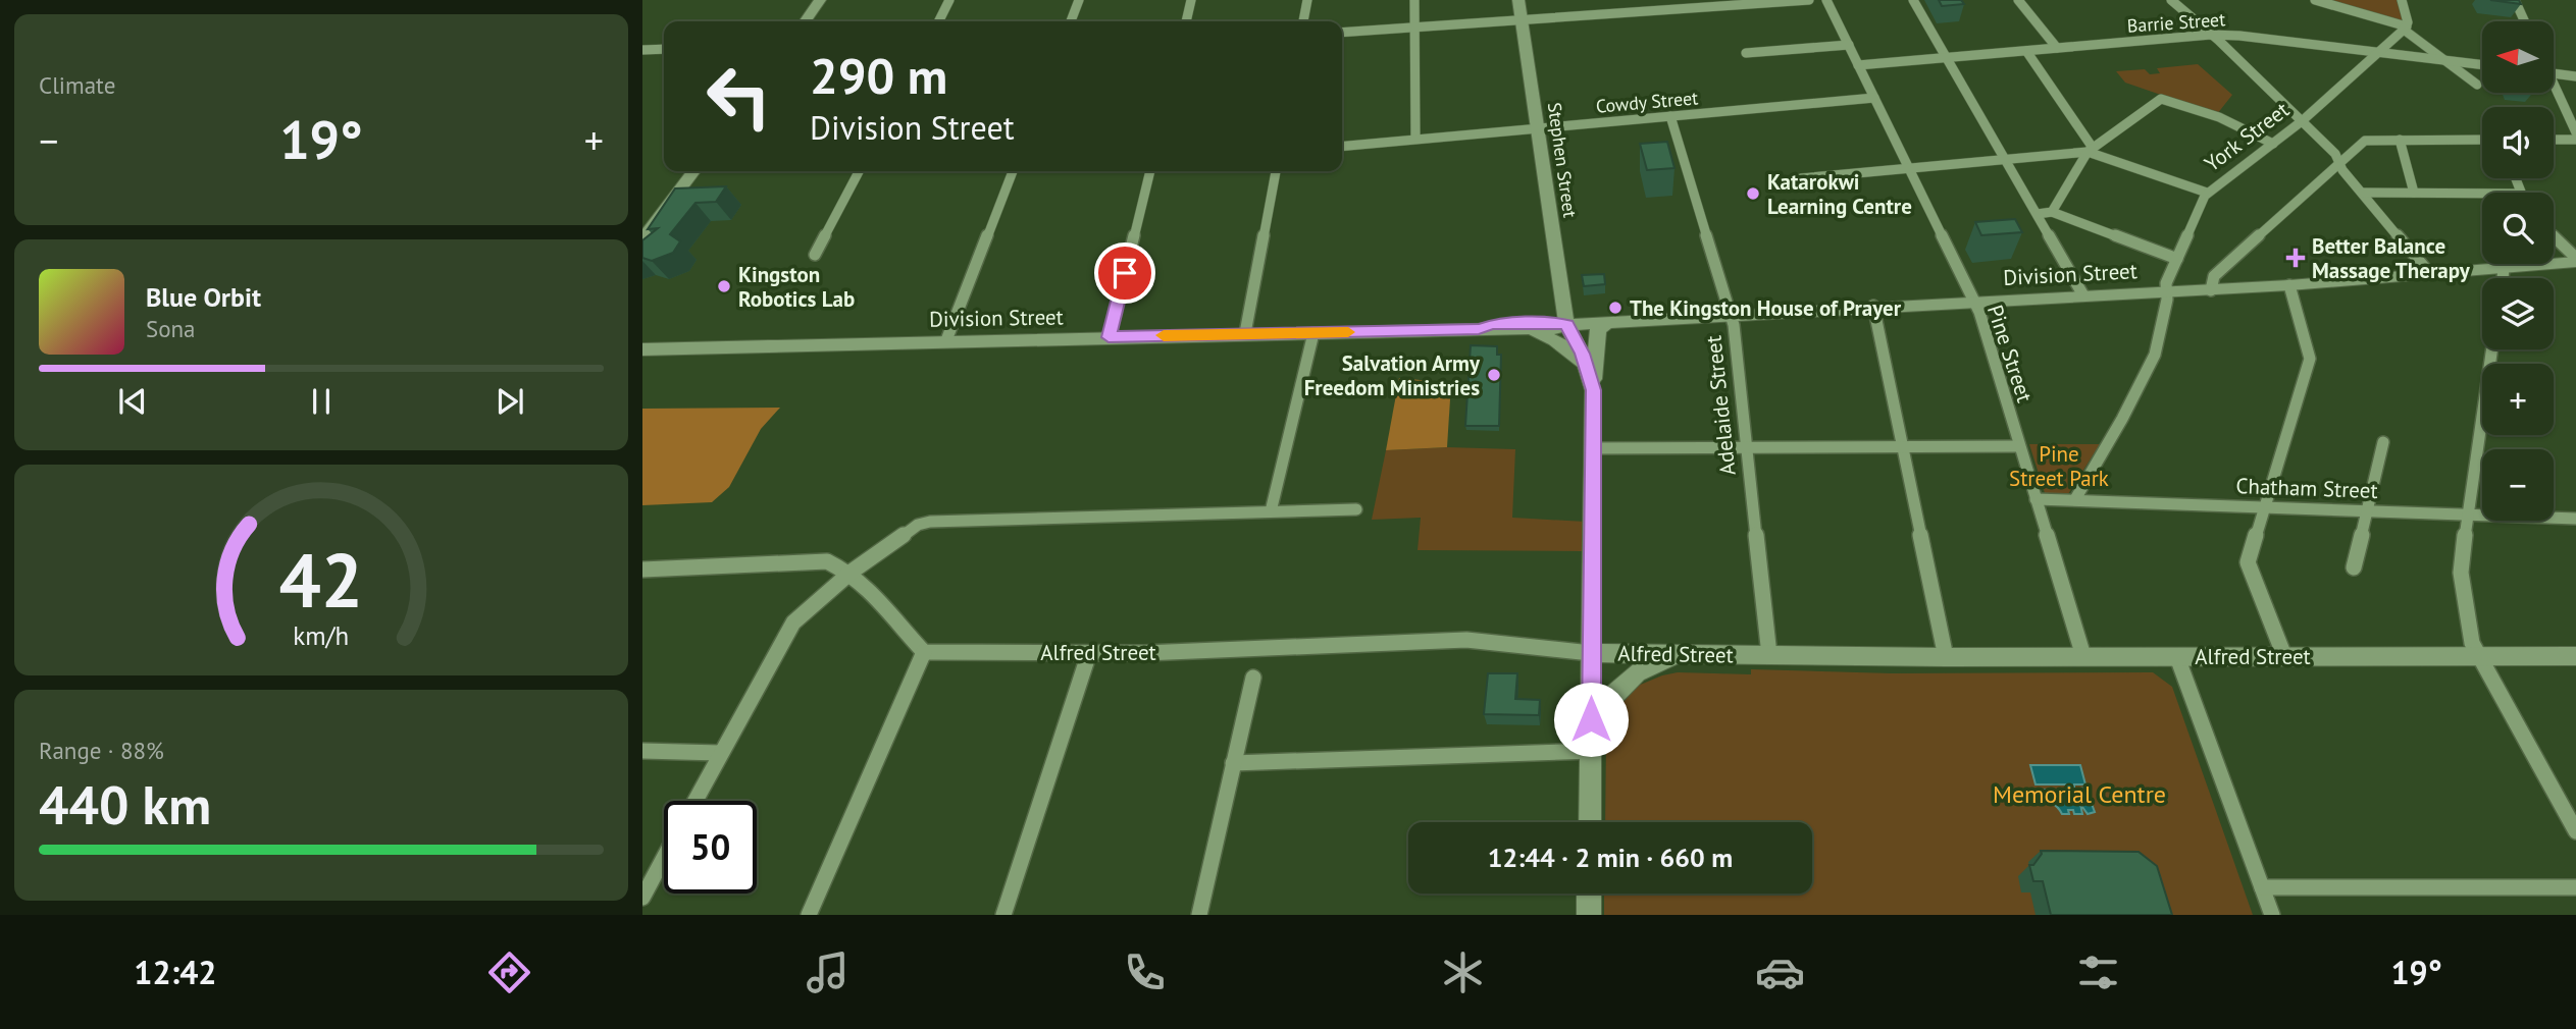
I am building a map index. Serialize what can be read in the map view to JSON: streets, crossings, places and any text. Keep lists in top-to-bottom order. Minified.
{"streets":{"main road":["Stephen Street","Division Street","Alfred Street"],"street":["Barrie Street","Cowdy Street","York Street","Pine Street","Adelaide Street","Chatham Street"]},"crossings":[["Barrie Street","York Street"],["Barrie Street","Pine Street"],["Cowdy Street","Stephen Street"],["Cowdy Street","Pine Street"],["Cowdy Street","Adelaide Street"],["York Street","Division Street"],["York Street","Chatham Street"],["Stephen Street","Division Street"],["Division Street","Pine Street"],["Division Street","Adelaide Street"],["Pine Street","Chatham Street"],["Pine Street","Alfred Street"],["Adelaide Street","Alfred Street"]],"parks":["Pine Street Park","Memorial Centre"],"places":{"other":["Katarokwi Learning Centre","Kingston Robotics Lab","The Kingston House of Prayer","Salvation Army Freedom Ministries"],"health":["Better Balance Massage Therapy"]},"north":"left","page":{"tile":["Climate",["Range · 88%","440 km"]],"map_buttons":["+","−"],"turn":["290 m","Division Street"],"heat":["−","19°","+"],"song":["Blue Orbit","Sona"],"limit":"50","trip":"12:44 · 2 min · 660 m","tabs":["12:42","19°"],"gauge":["42","km/h"]}}
